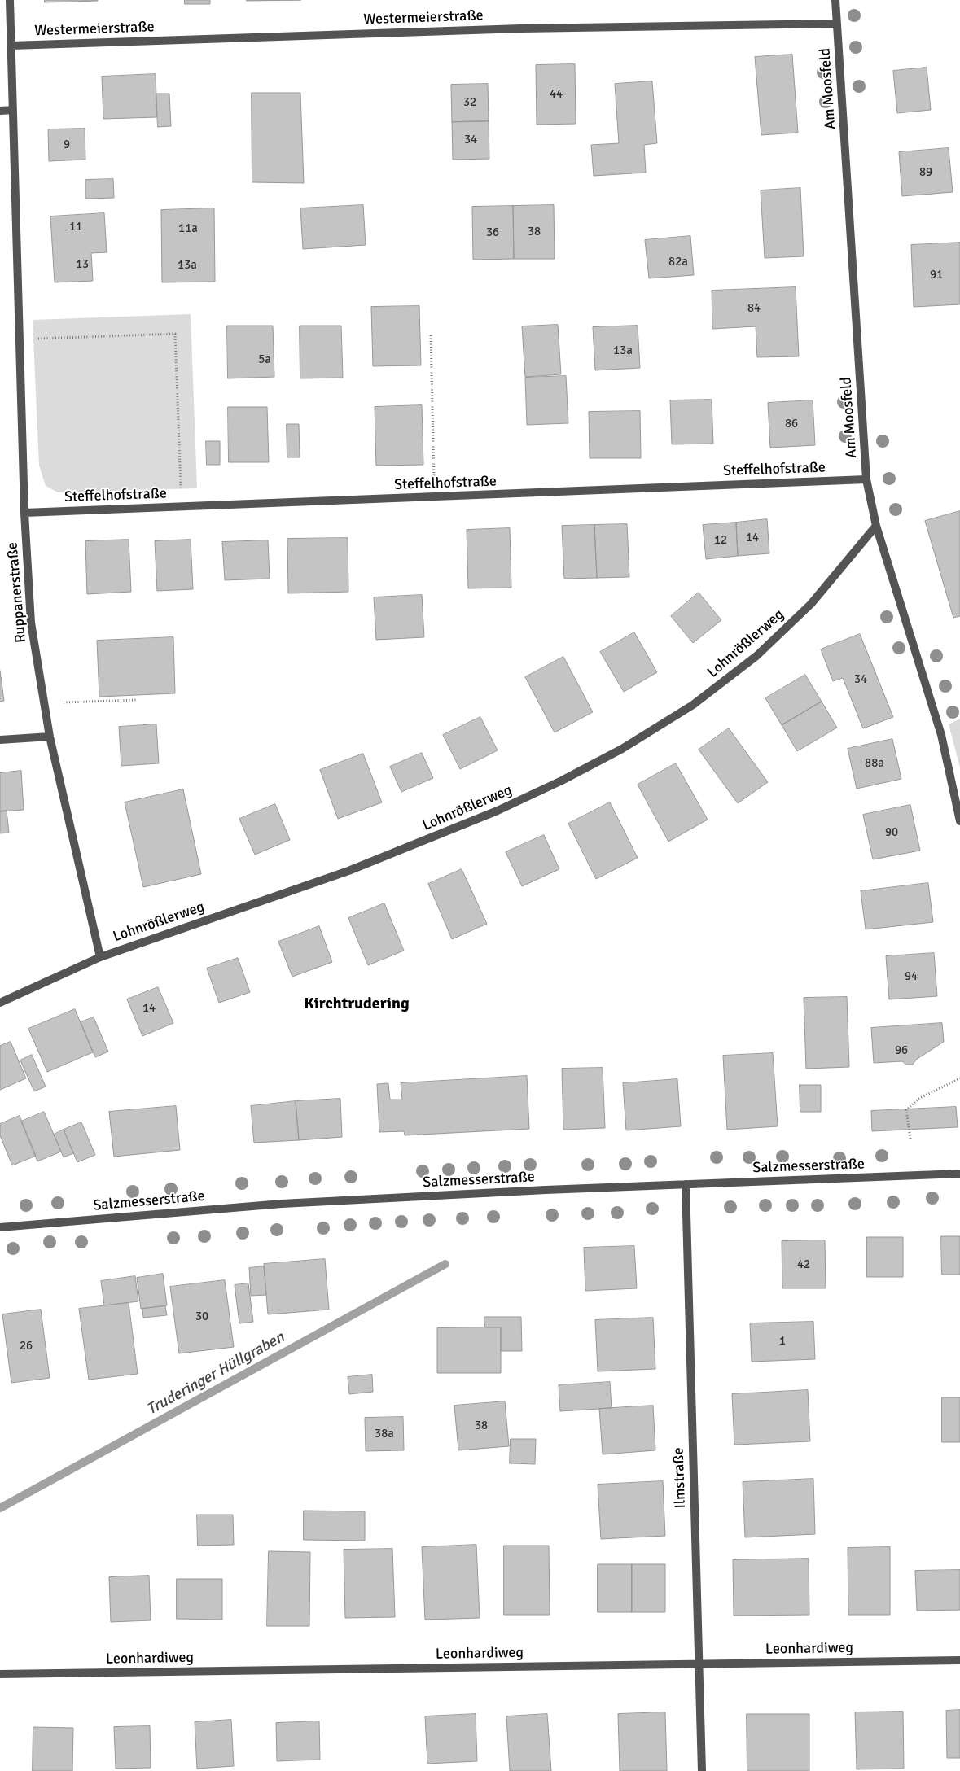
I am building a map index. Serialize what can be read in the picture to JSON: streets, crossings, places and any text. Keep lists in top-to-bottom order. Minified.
{"streets":{"street":["Westermeierstraße","Am Moosfeld","Steffelhofstraße","Ruppanerstraße","Lohnrößlerweg","Salzmesserstraße","Ilmstraße","Leonhardiweg"]},"crossings":[["Westermeierstraße","Am Moosfeld"],["Westermeierstraße","Ruppanerstraße"],["Am Moosfeld","Steffelhofstraße"],["Am Moosfeld","Lohnrößlerweg"],["Steffelhofstraße","Ruppanerstraße"],["Ruppanerstraße","Lohnrößlerweg"],["Salzmesserstraße","Ilmstraße"],["Ilmstraße","Leonhardiweg"]],"districts":["Kirchtrudering"],"water":["Truderinger Hüllgraben"],"house_numbers":["44","32","34","9","89","11","11a","38","36","82a","13","13a","91","84","13a","5a","86","14","12","34","88a","90","94","14","96","42","30","1","26","38","38a"]}
